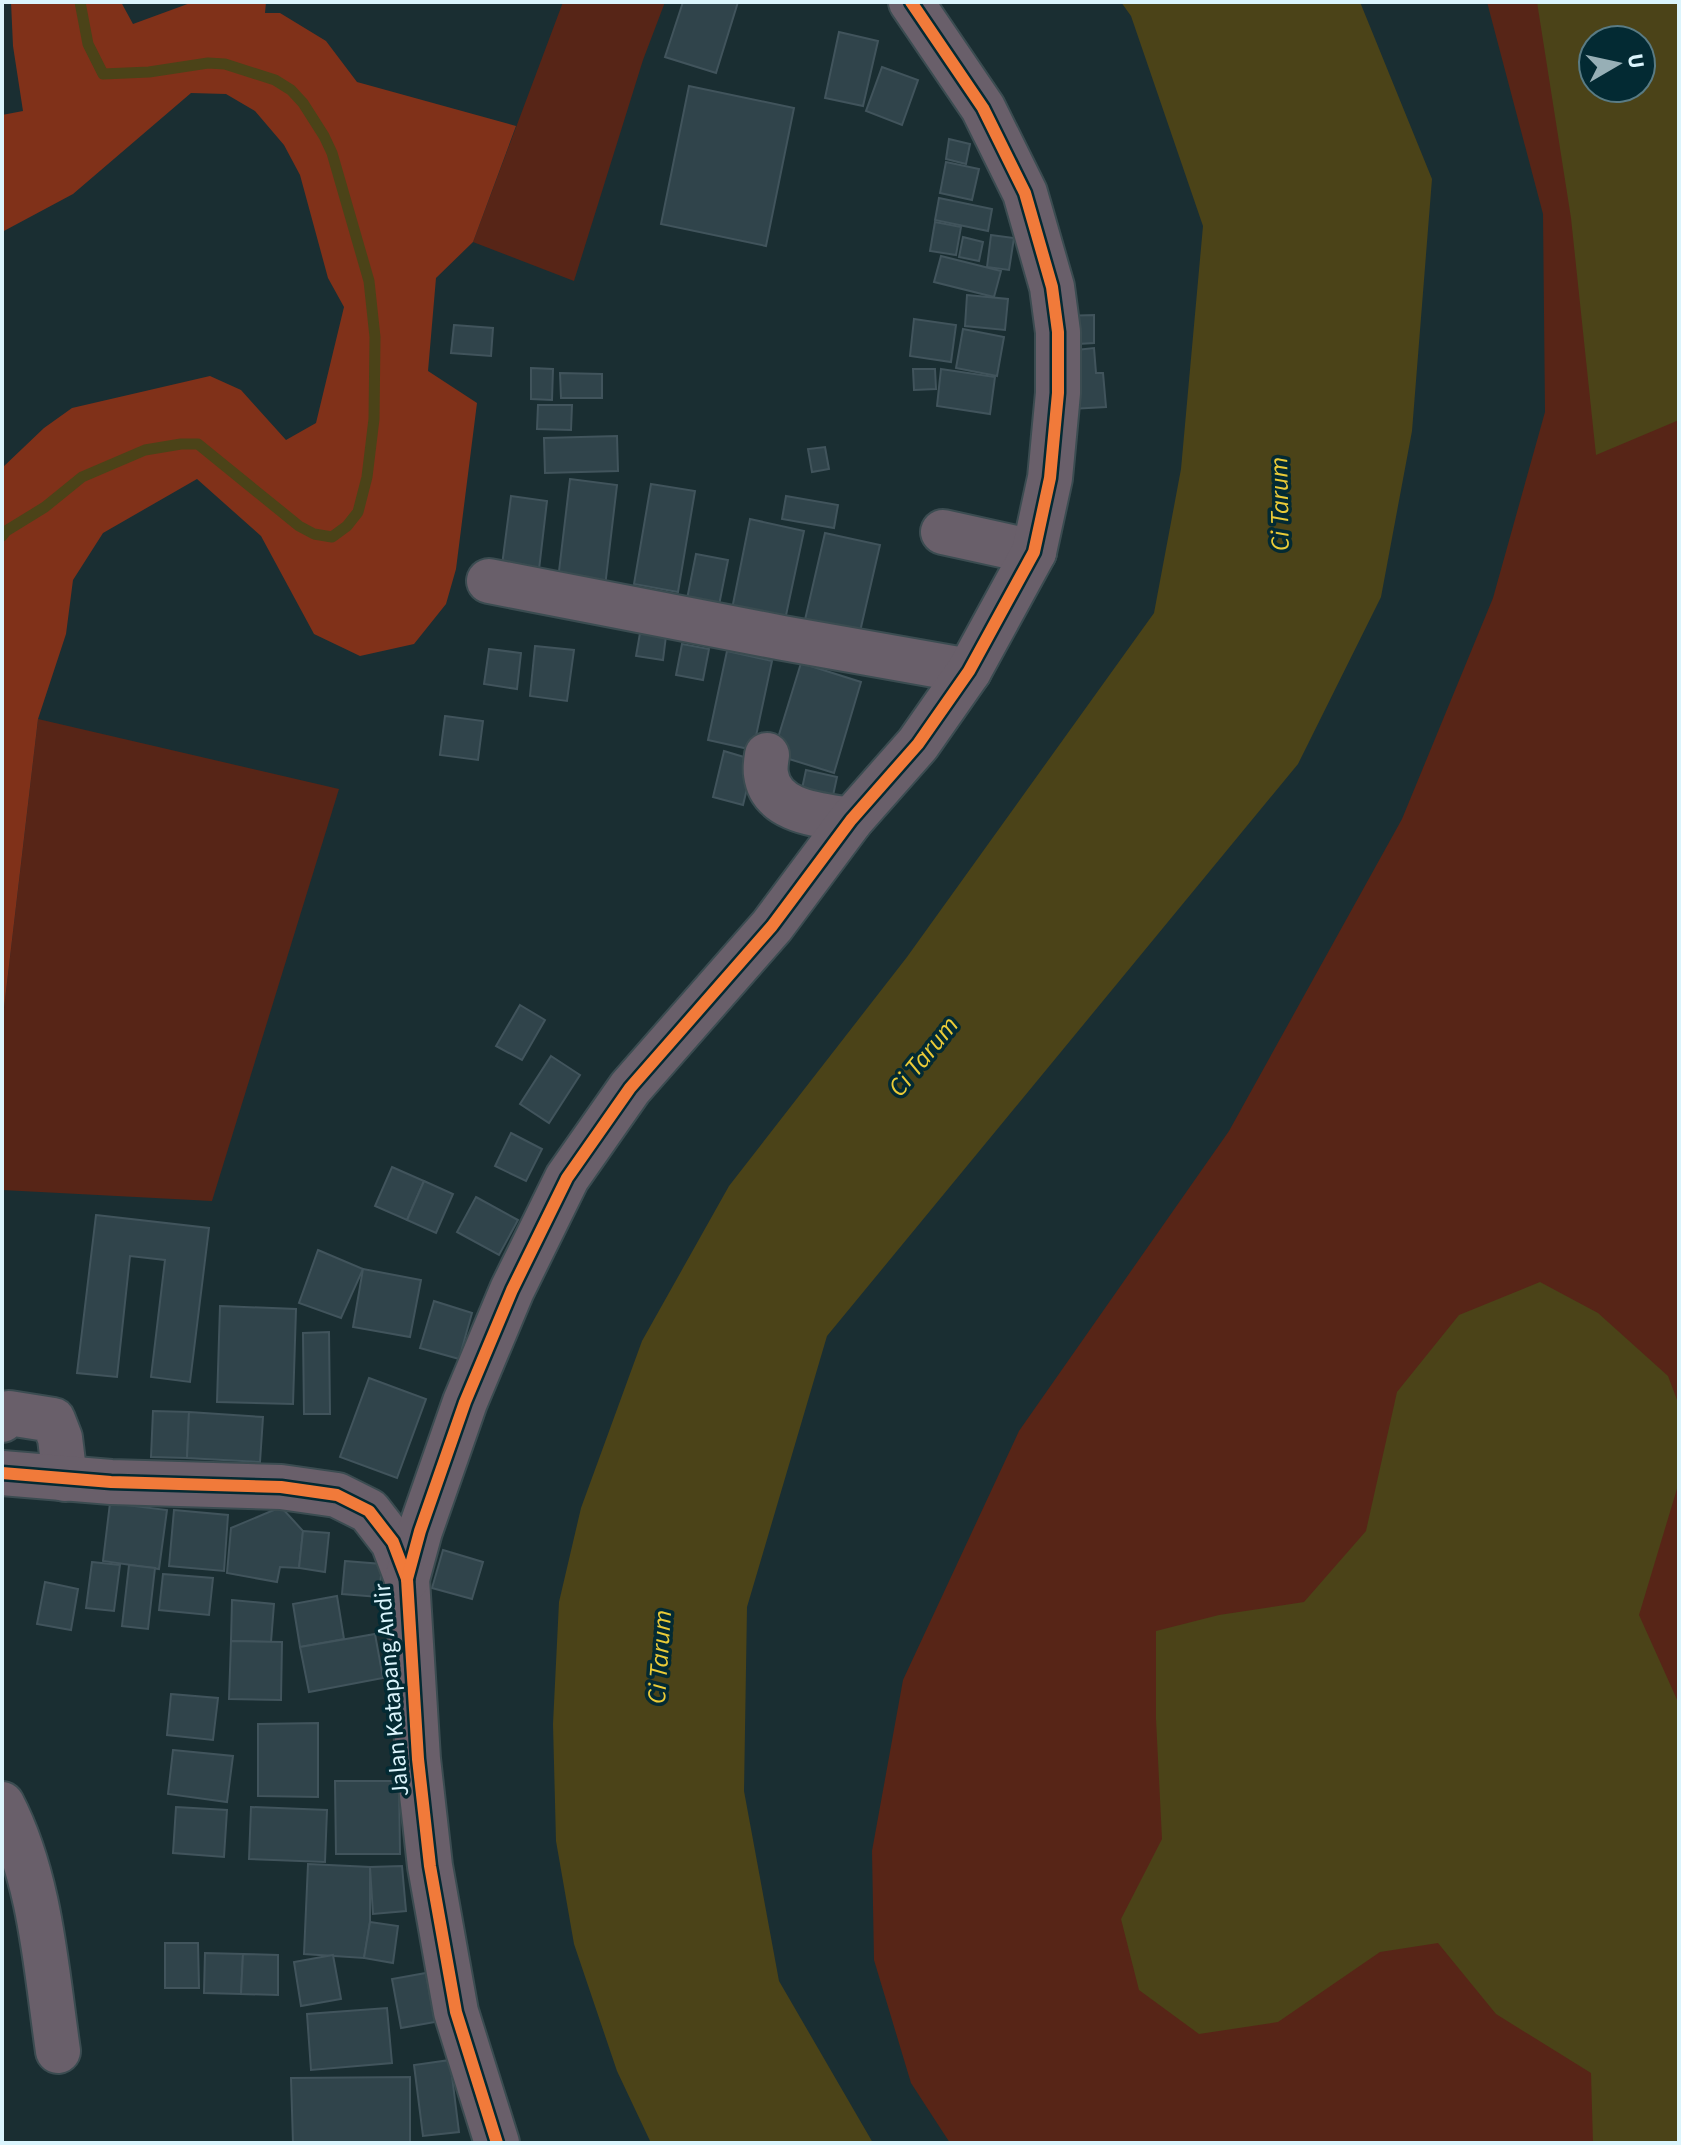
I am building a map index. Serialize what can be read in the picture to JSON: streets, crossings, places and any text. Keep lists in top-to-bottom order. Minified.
{"streets":{"street":["Jalan Katapang Andir"]},"water":["Ci Tarum"],"north":"right"}
